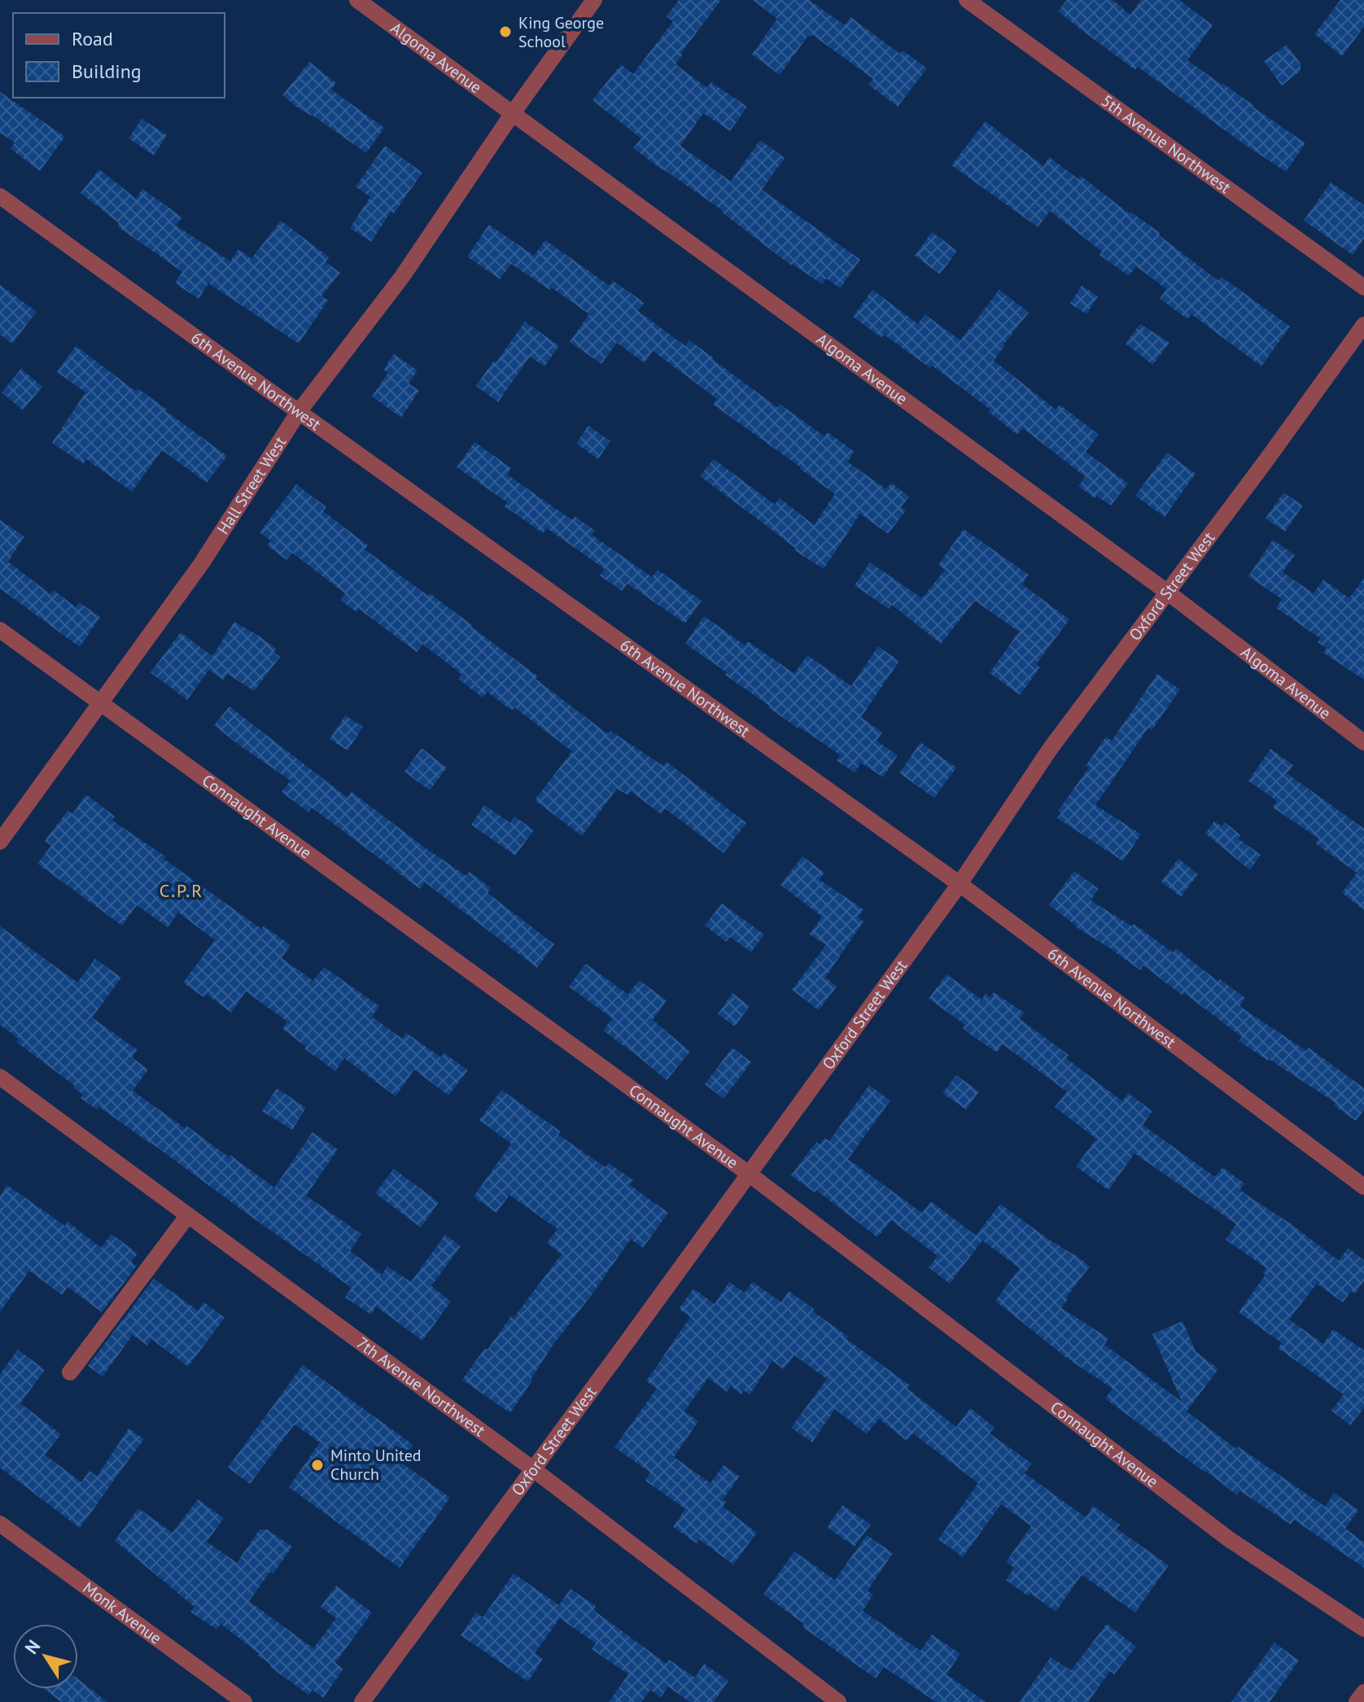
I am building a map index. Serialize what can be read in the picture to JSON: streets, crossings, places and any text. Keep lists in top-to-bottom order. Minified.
{"streets":{"street":["Algoma Avenue","5th Avenue Northwest","6th Avenue Northwest","Hall Street West","Oxford Street West","Connaught Avenue","7th Avenue Northwest","Monk Avenue"]},"crossings":[["Algoma Avenue","Hall Street West"],["Algoma Avenue","Oxford Street West"],["6th Avenue Northwest","Hall Street West"],["6th Avenue Northwest","Oxford Street West"],["Hall Street West","Connaught Avenue"],["Oxford Street West","Connaught Avenue"],["Oxford Street West","7th Avenue Northwest"]],"districts":["C.P.R"],"places":["King George School","Minto United Church"],"legend":["Road","Building"],"north":"top left"}
